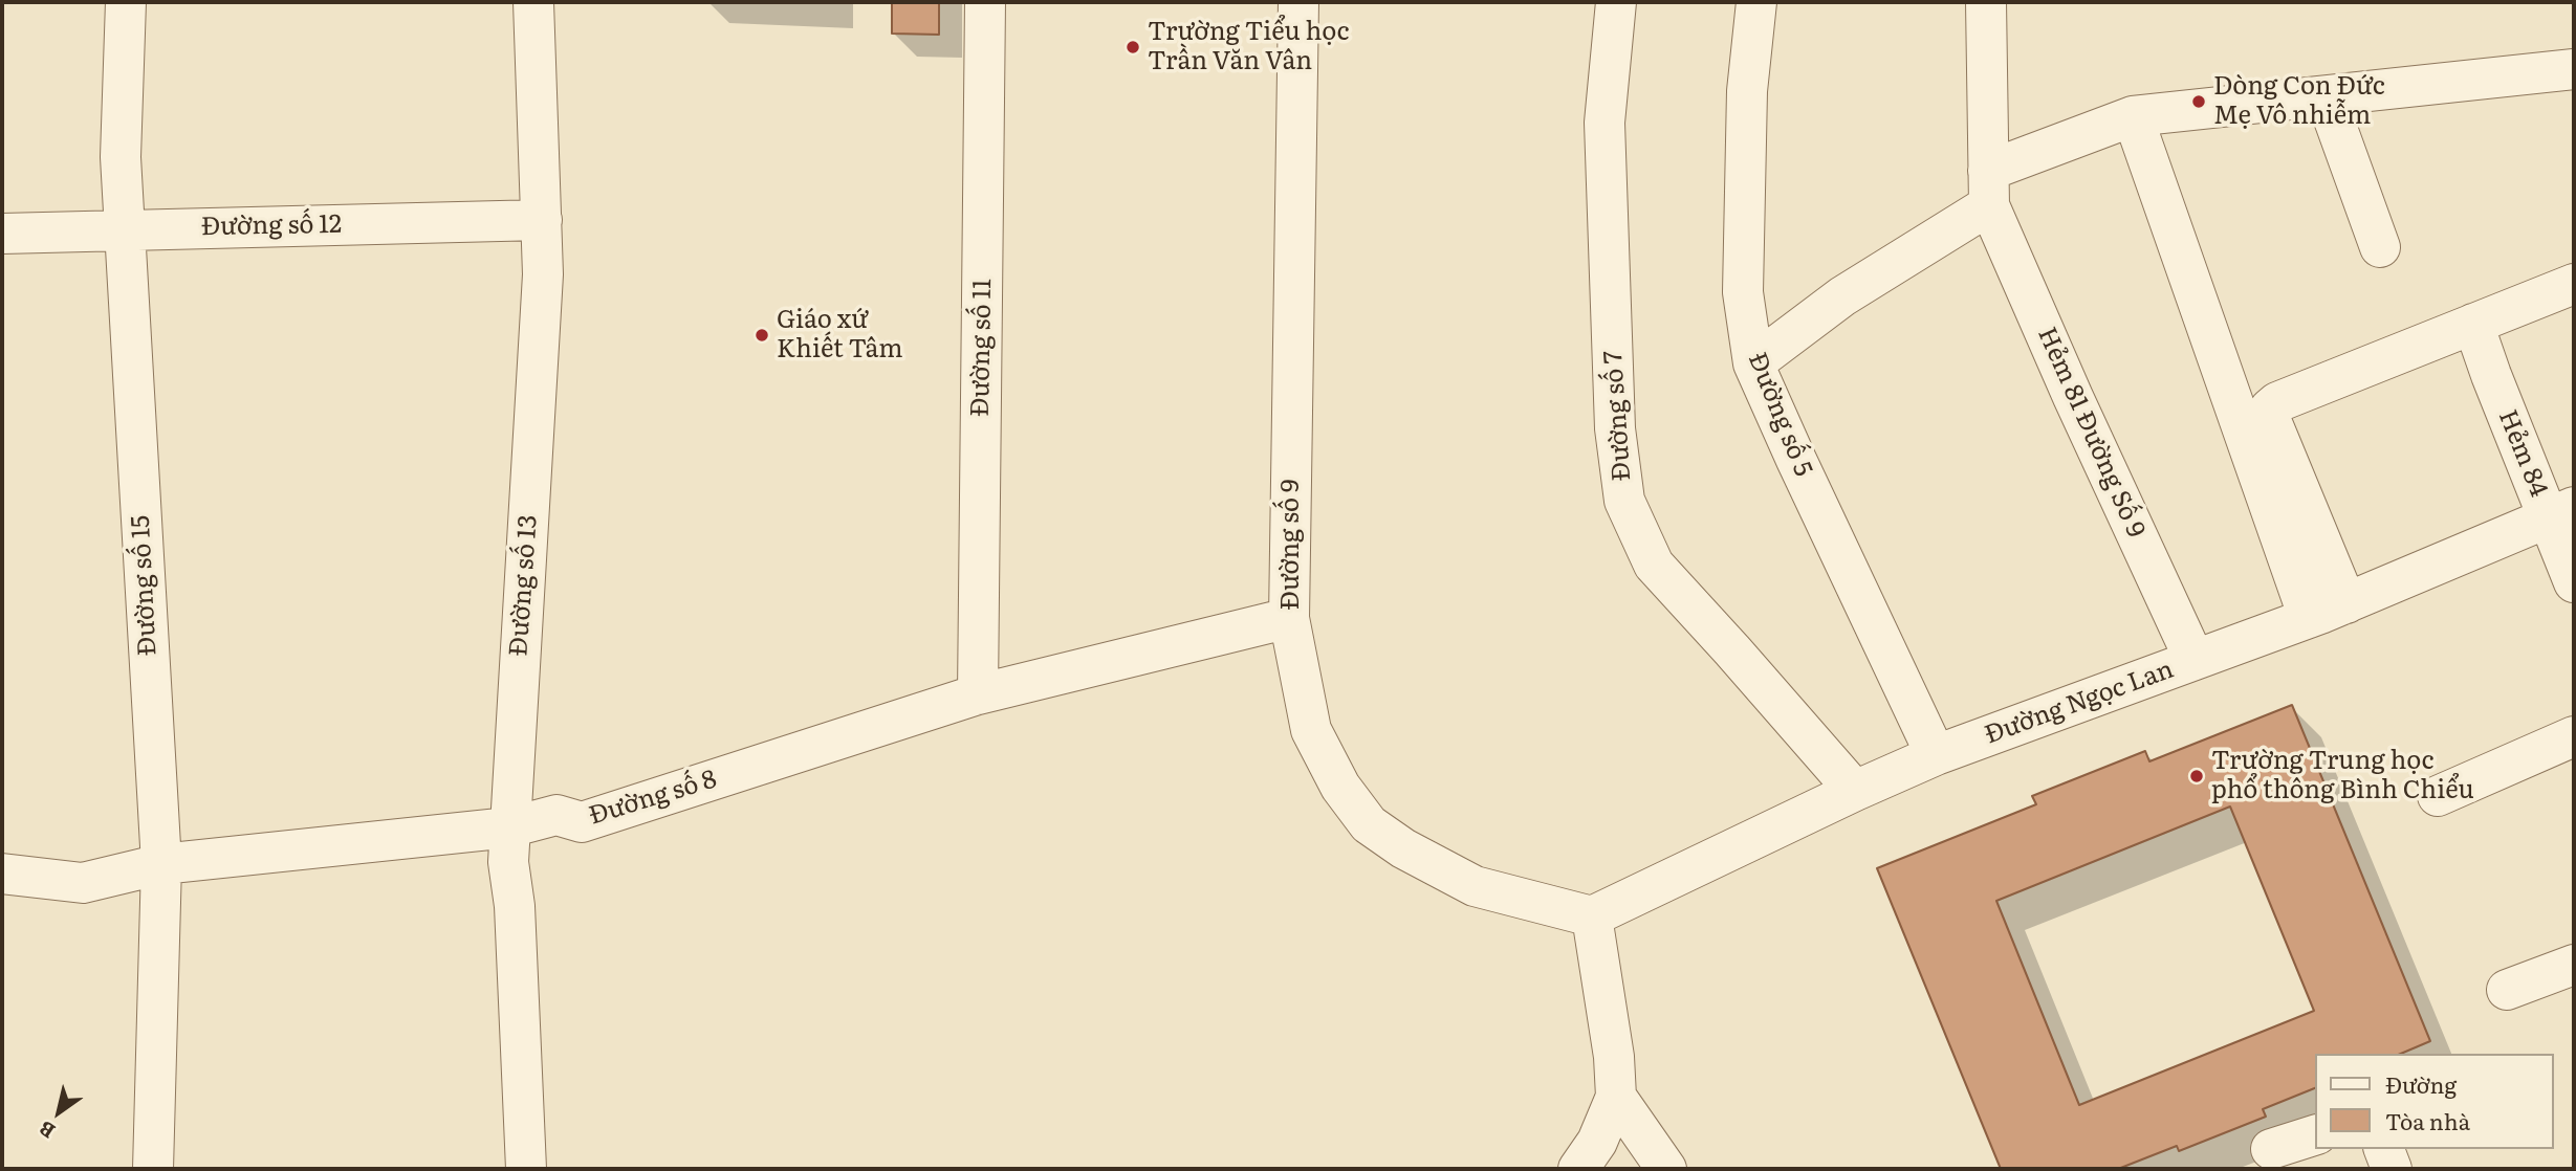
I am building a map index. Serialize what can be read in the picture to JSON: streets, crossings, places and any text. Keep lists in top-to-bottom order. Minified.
{"streets":{"street":["Đường số 12","Đường số 11","Đường số 5","Đường số 7","Hẻm 81 Đường Số 9","Hẻm 84","Đường số 9","Đường số 15","Đường số 13","Đường Ngọc Lan","Đường số 8"]},"crossings":[["Đường số 12","Đường số 15"],["Đường số 12","Đường số 13"],["Đường số 11","Đường số 8"],["Đường số 5","Đường Ngọc Lan"],["Đường số 7","Đường Ngọc Lan"],["Hẻm 81 Đường Số 9","Đường Ngọc Lan"],["Hẻm 84","Đường Ngọc Lan"],["Đường số 9","Đường Ngọc Lan"],["Đường số 9","Đường số 8"],["Đường số 15","Đường số 8"],["Đường số 13","Đường số 8"]],"places":["Trường Tiểu học Trần Văn Vân","Dòng Con Đức Mẹ Vô nhiễm","Giáo xứ Khiết Tâm","Trường Trung học phổ thông Bình Chiểu"],"legend":["Đường","Tòa nhà"],"north":"bottom left"}
